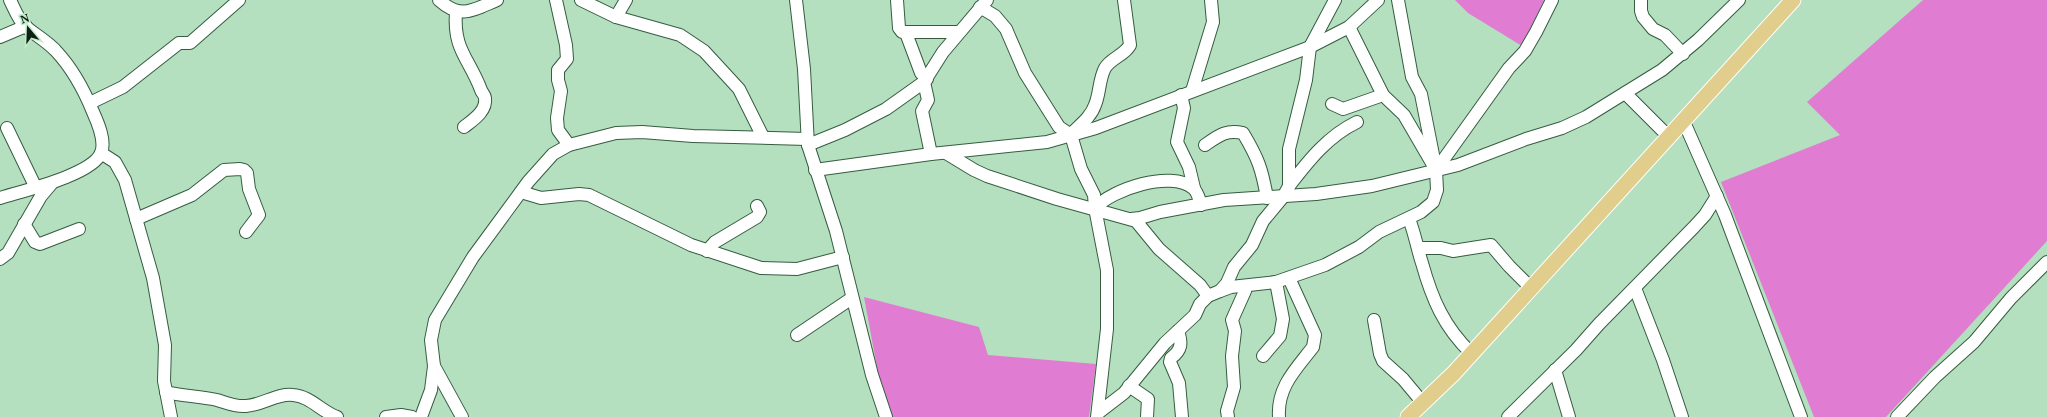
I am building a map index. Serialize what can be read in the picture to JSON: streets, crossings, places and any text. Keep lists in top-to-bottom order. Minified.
{"north":"top"}
